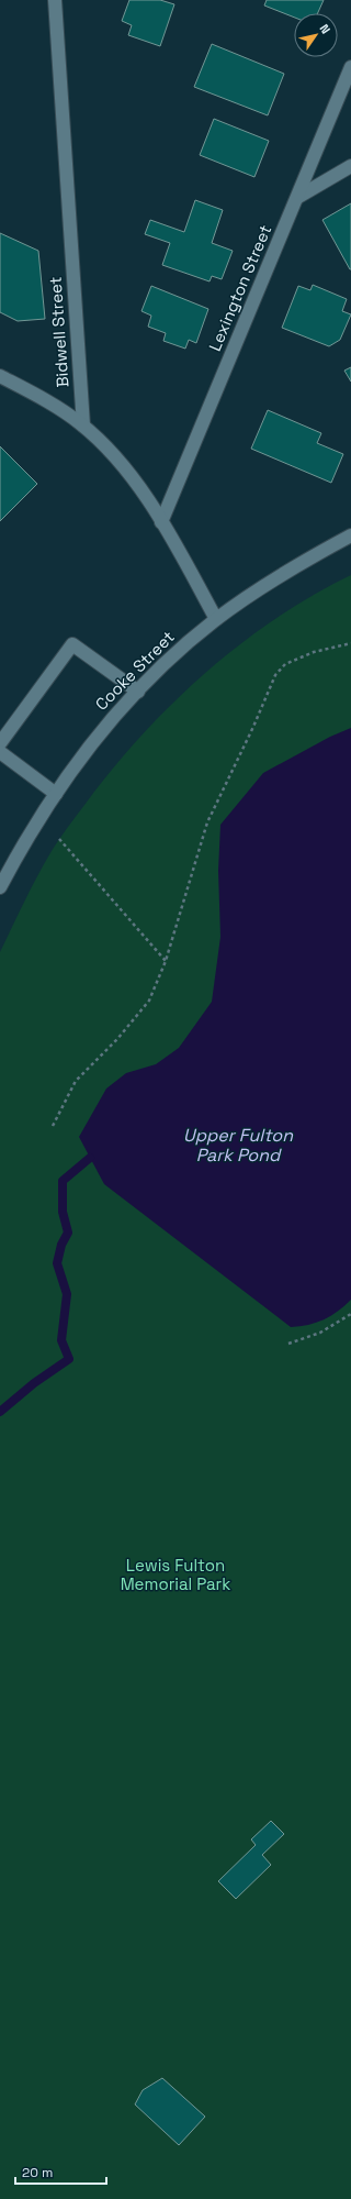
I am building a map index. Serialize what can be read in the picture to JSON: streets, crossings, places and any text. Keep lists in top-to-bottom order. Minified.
{"streets":{"street":["Lexington Street","Bidwell Street","Cooke Street"]},"water":["Upper Fulton Park Pond"],"parks":["Lewis Fulton Memorial Park"],"scale_bar":"20 m","north":"top right"}
